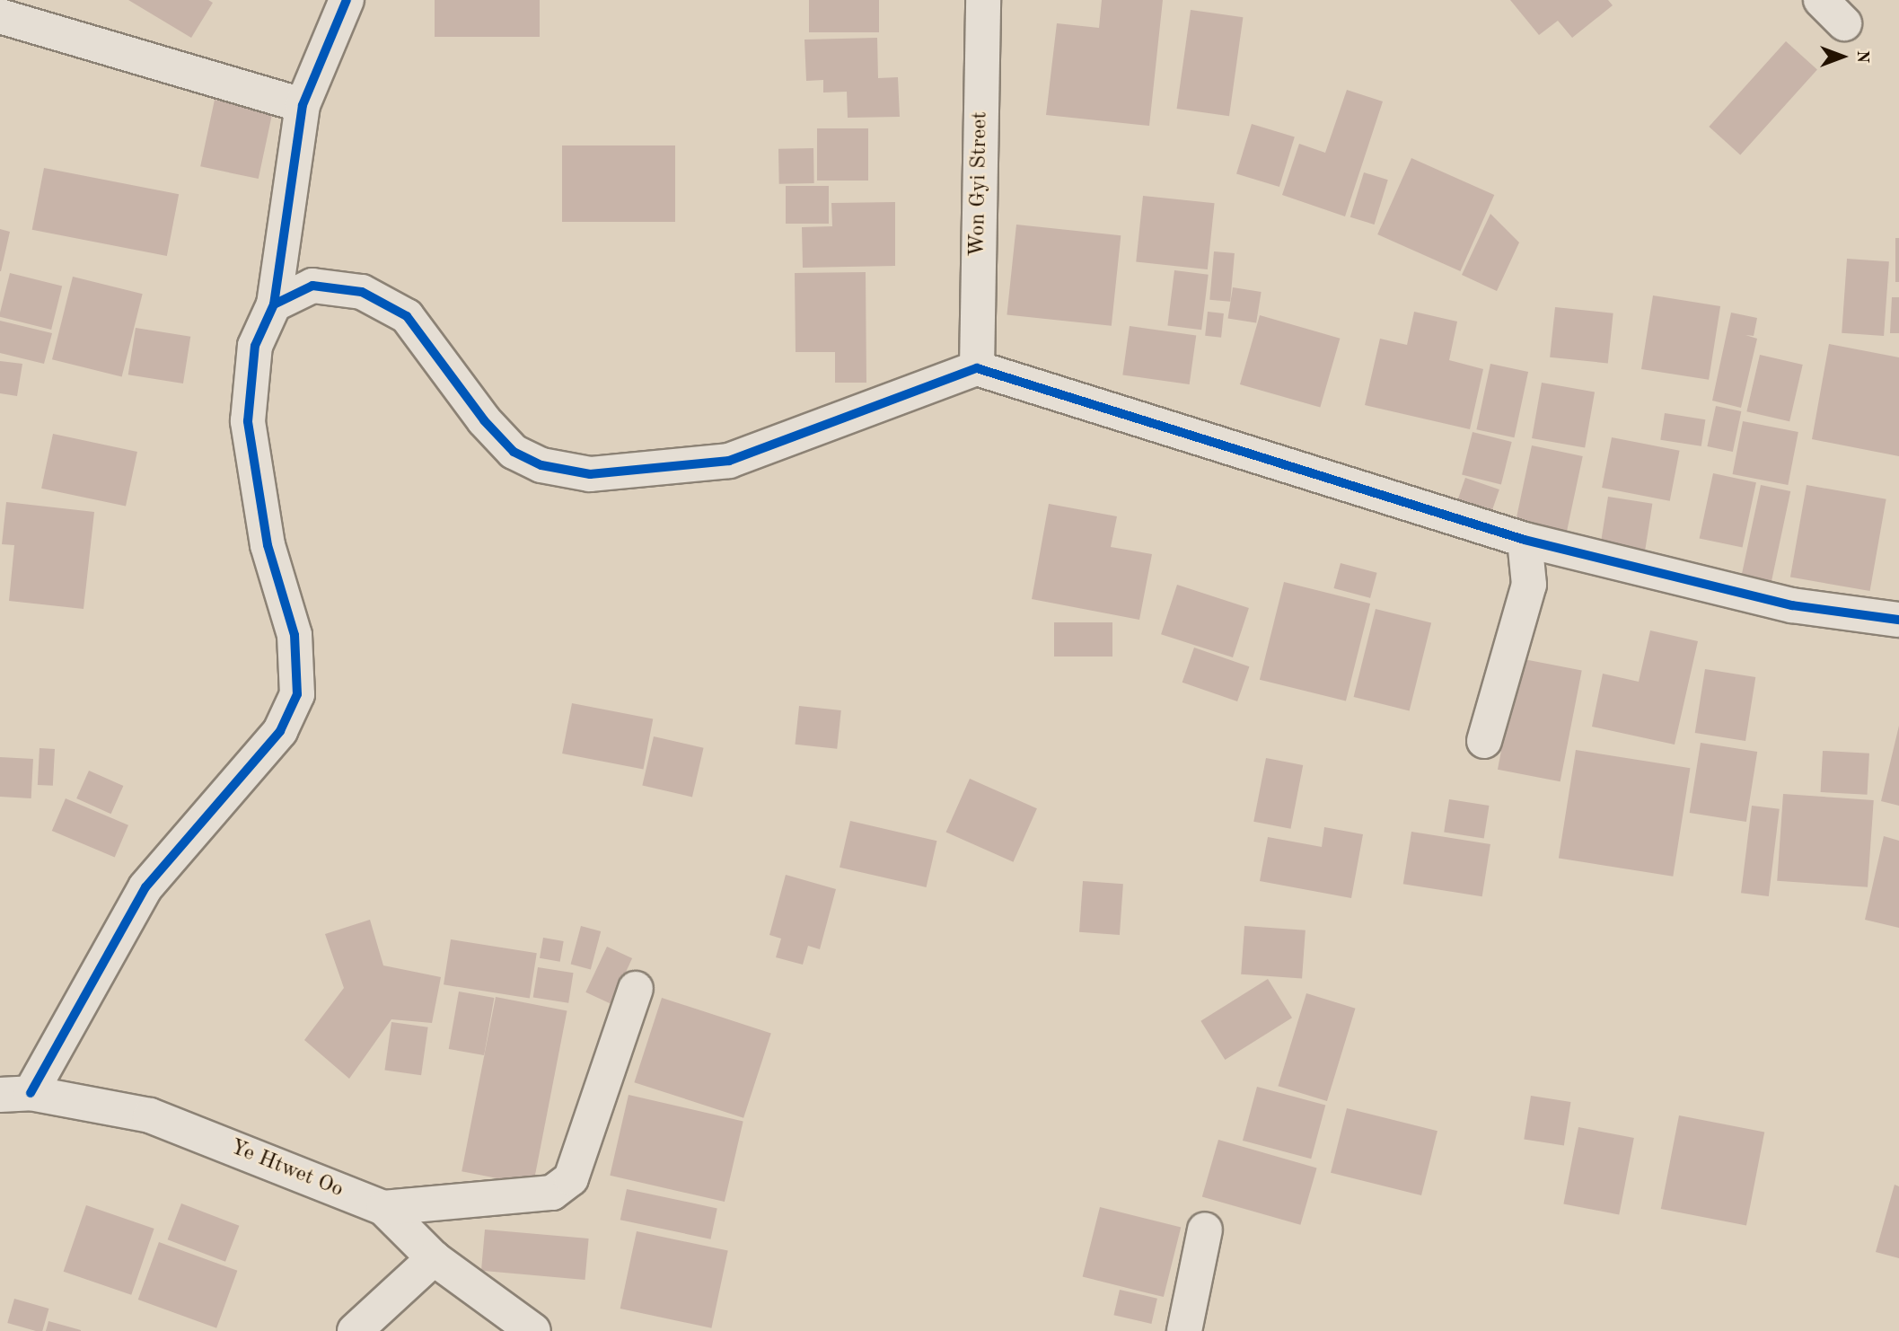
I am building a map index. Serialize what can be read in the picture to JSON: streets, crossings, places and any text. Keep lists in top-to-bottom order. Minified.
{"streets":{"street":["Won Gyi Street","Ye Htwet Oo"]},"north":"right"}
